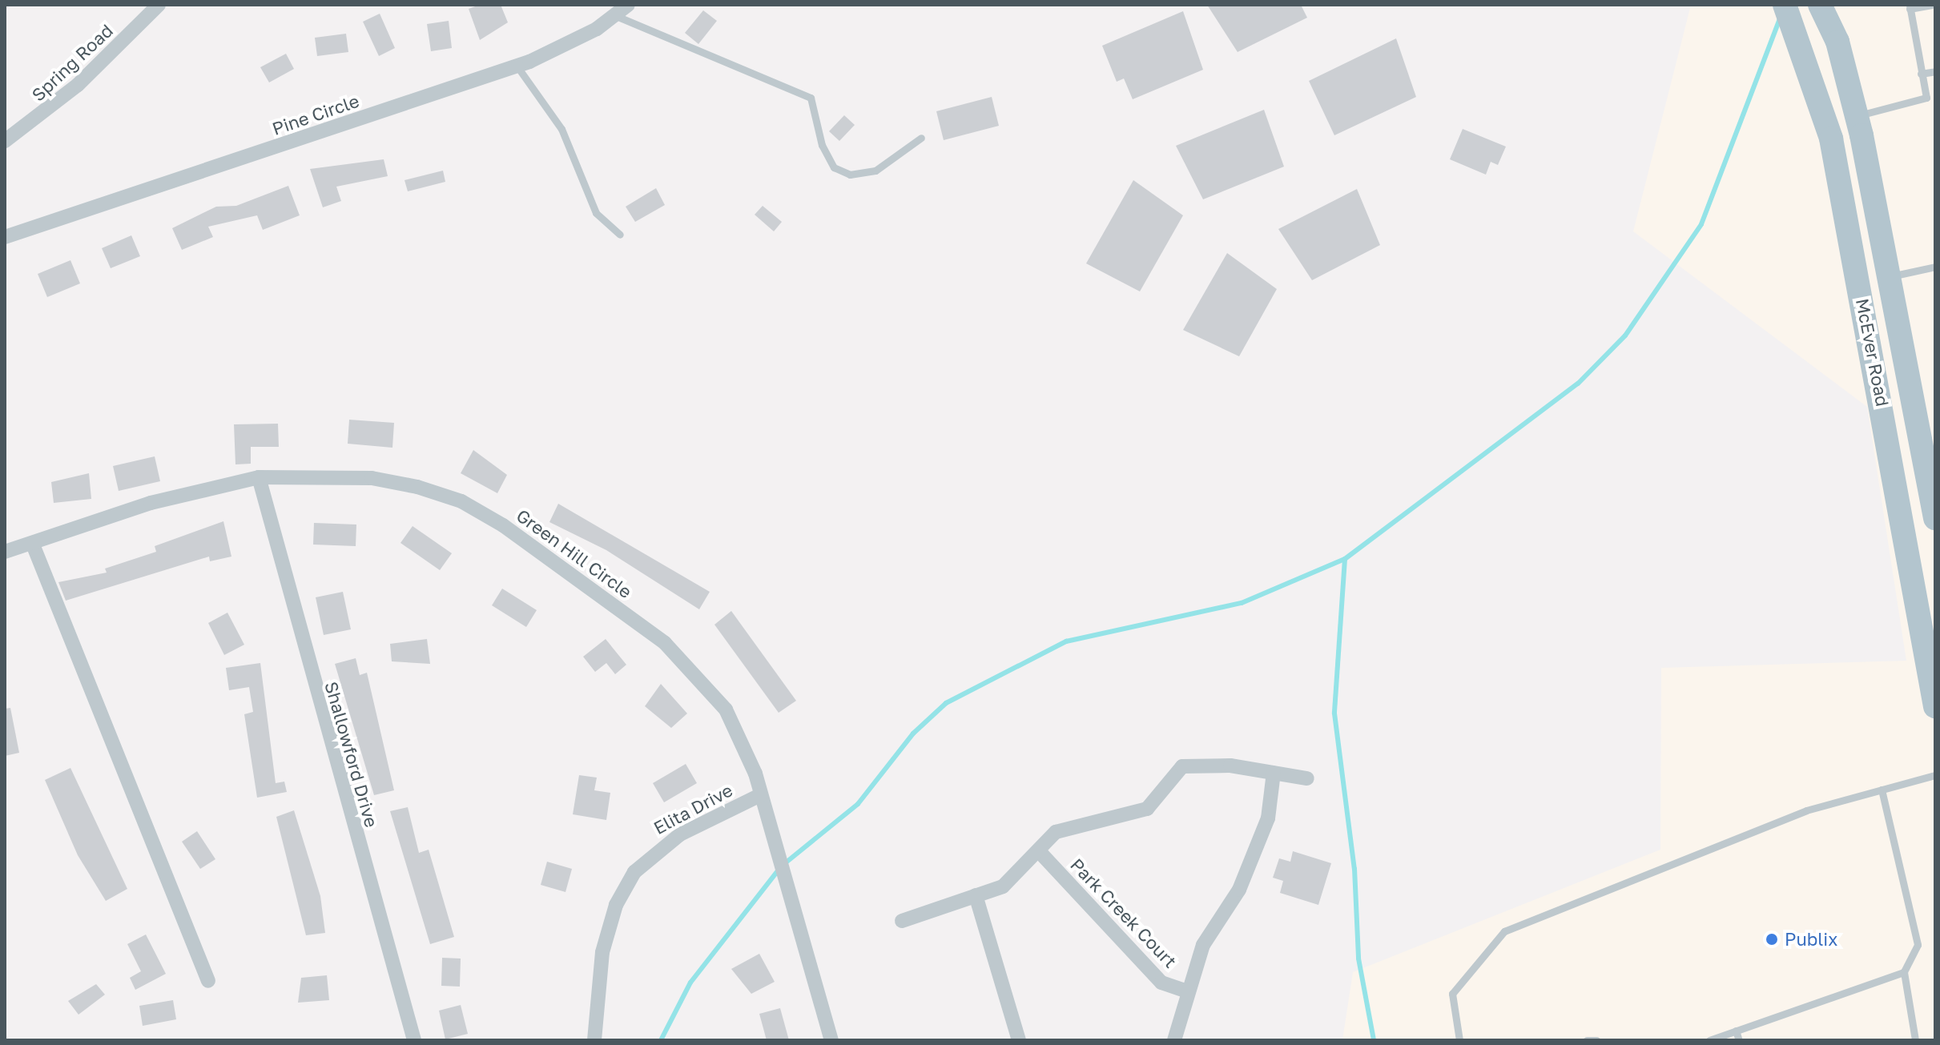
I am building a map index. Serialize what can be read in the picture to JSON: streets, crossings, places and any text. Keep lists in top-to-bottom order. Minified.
{"streets":{"main road":["McEver Road"],"street":["Spring Road","Pine Circle","Green Hill Circle","Shallowford Drive","Elita Drive","Park Creek Court"]},"crossings":[["Green Hill Circle","Shallowford Drive"],["Green Hill Circle","Elita Drive"]],"places":["Publix"]}
